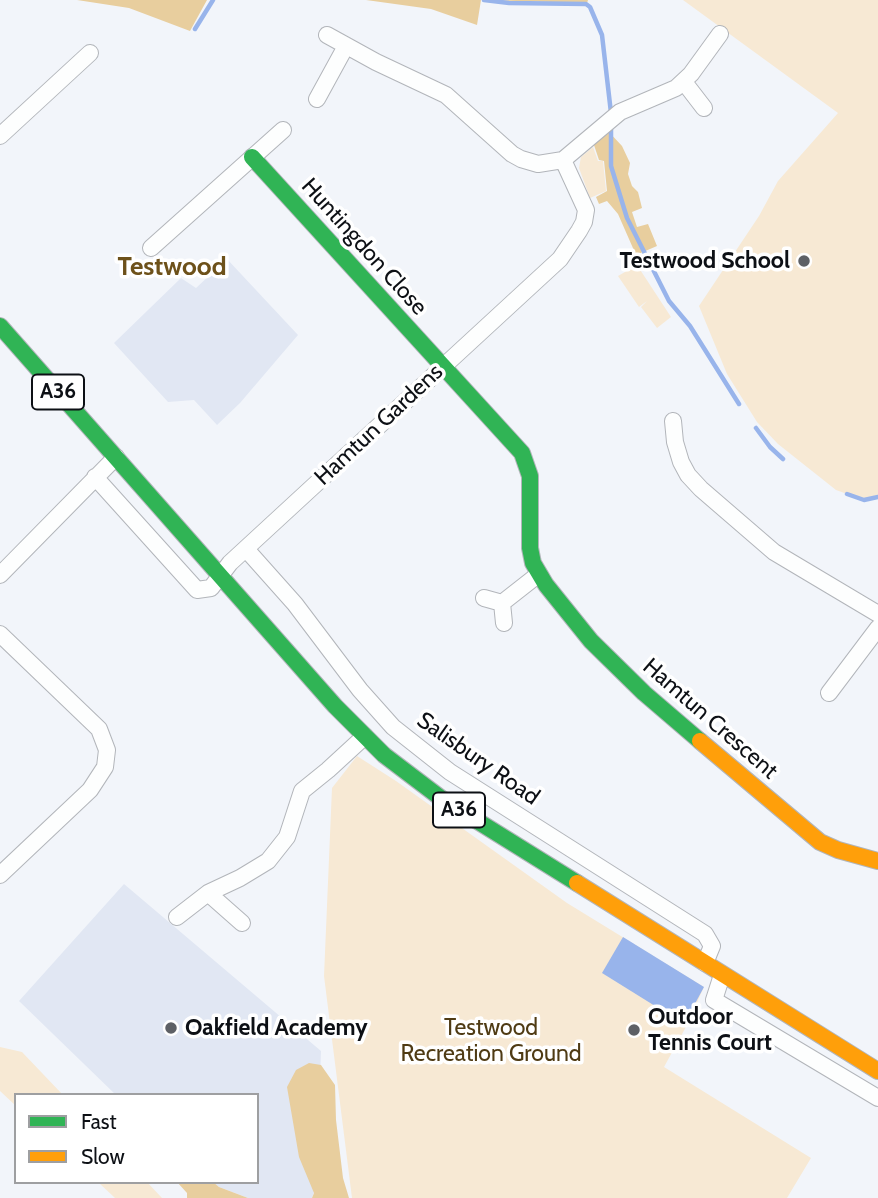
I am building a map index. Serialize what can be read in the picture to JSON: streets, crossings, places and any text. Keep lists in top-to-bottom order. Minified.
{"streets":{"main road":["Huntingdon Close","A36","Hamtun Crescent"],"street":["Hamtun Gardens","Salisbury Road"]},"crossings":[["Huntingdon Close","Hamtun Gardens"],["Huntingdon Close","Hamtun Crescent"],["A36","Hamtun Gardens"],["A36","Salisbury Road"],["Hamtun Gardens","Hamtun Crescent"],["Hamtun Gardens","Salisbury Road"]],"districts":["Testwood"],"parks":["Testwood Recreation Ground"],"places":["Testwood School","Oakfield Academy","Outdoor Tennis Court"],"legend":["Fast","Slow"]}
